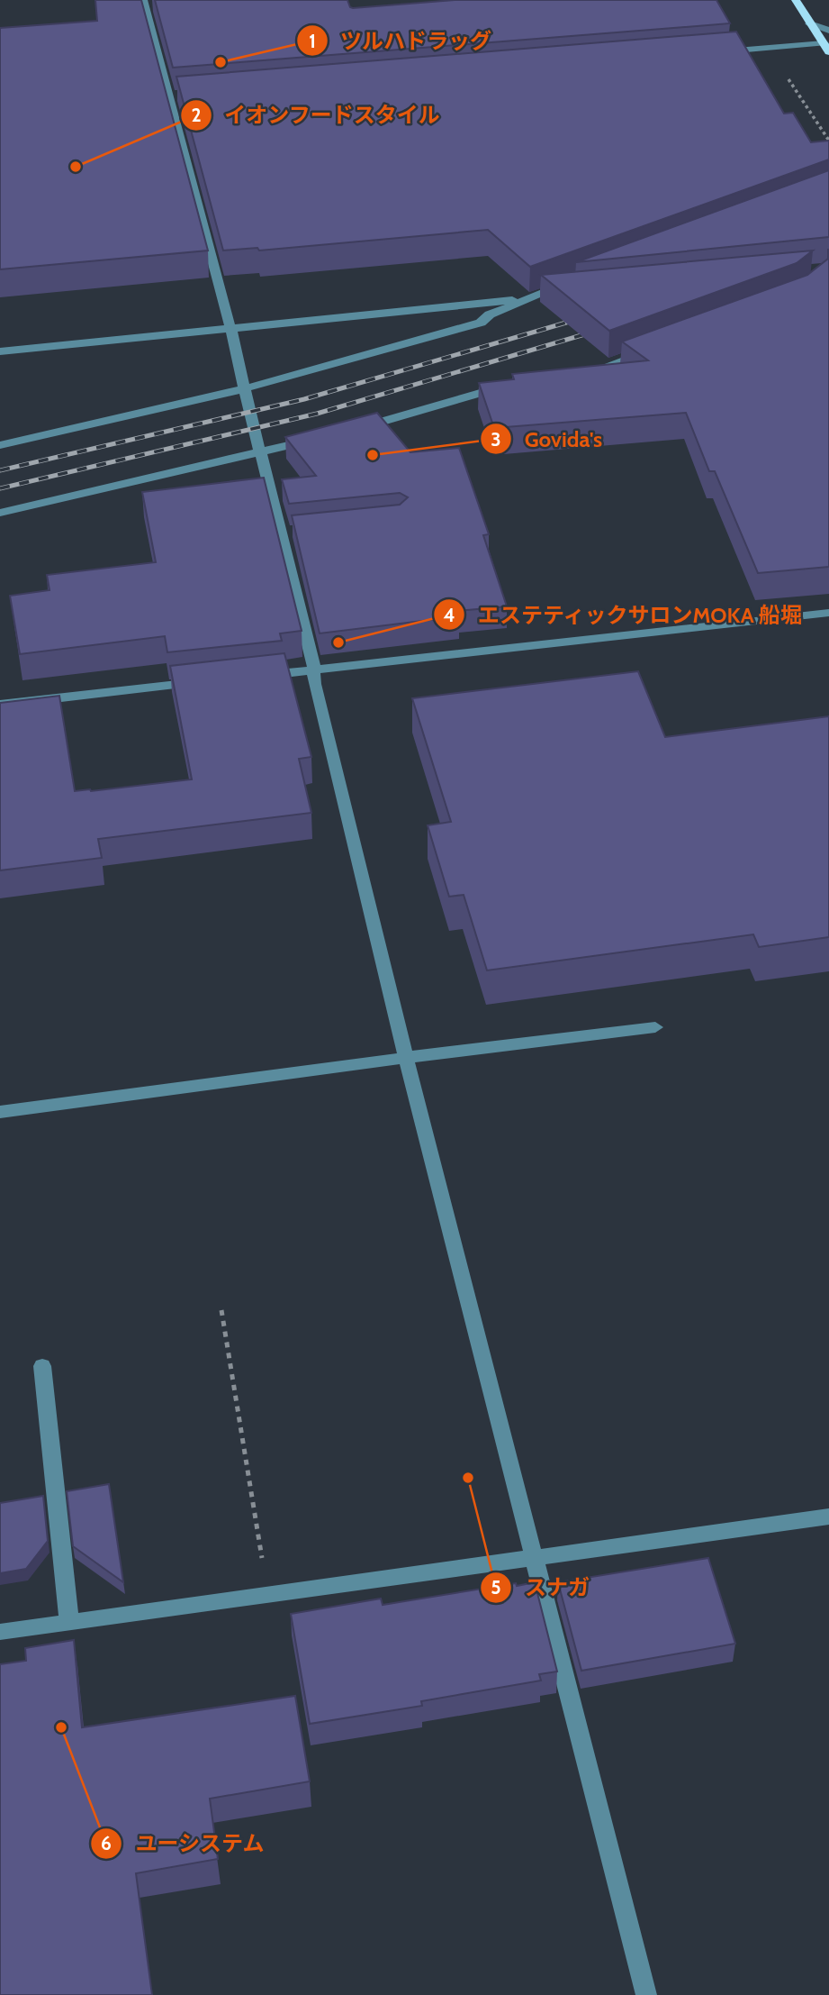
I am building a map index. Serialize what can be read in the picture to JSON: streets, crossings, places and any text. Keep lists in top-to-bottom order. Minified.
{"places":["ツルハドラッグ","イオンフードスタイル","Govida's","エステティックサロンMOKA 船堀","スナガ","ユーシステム"]}
